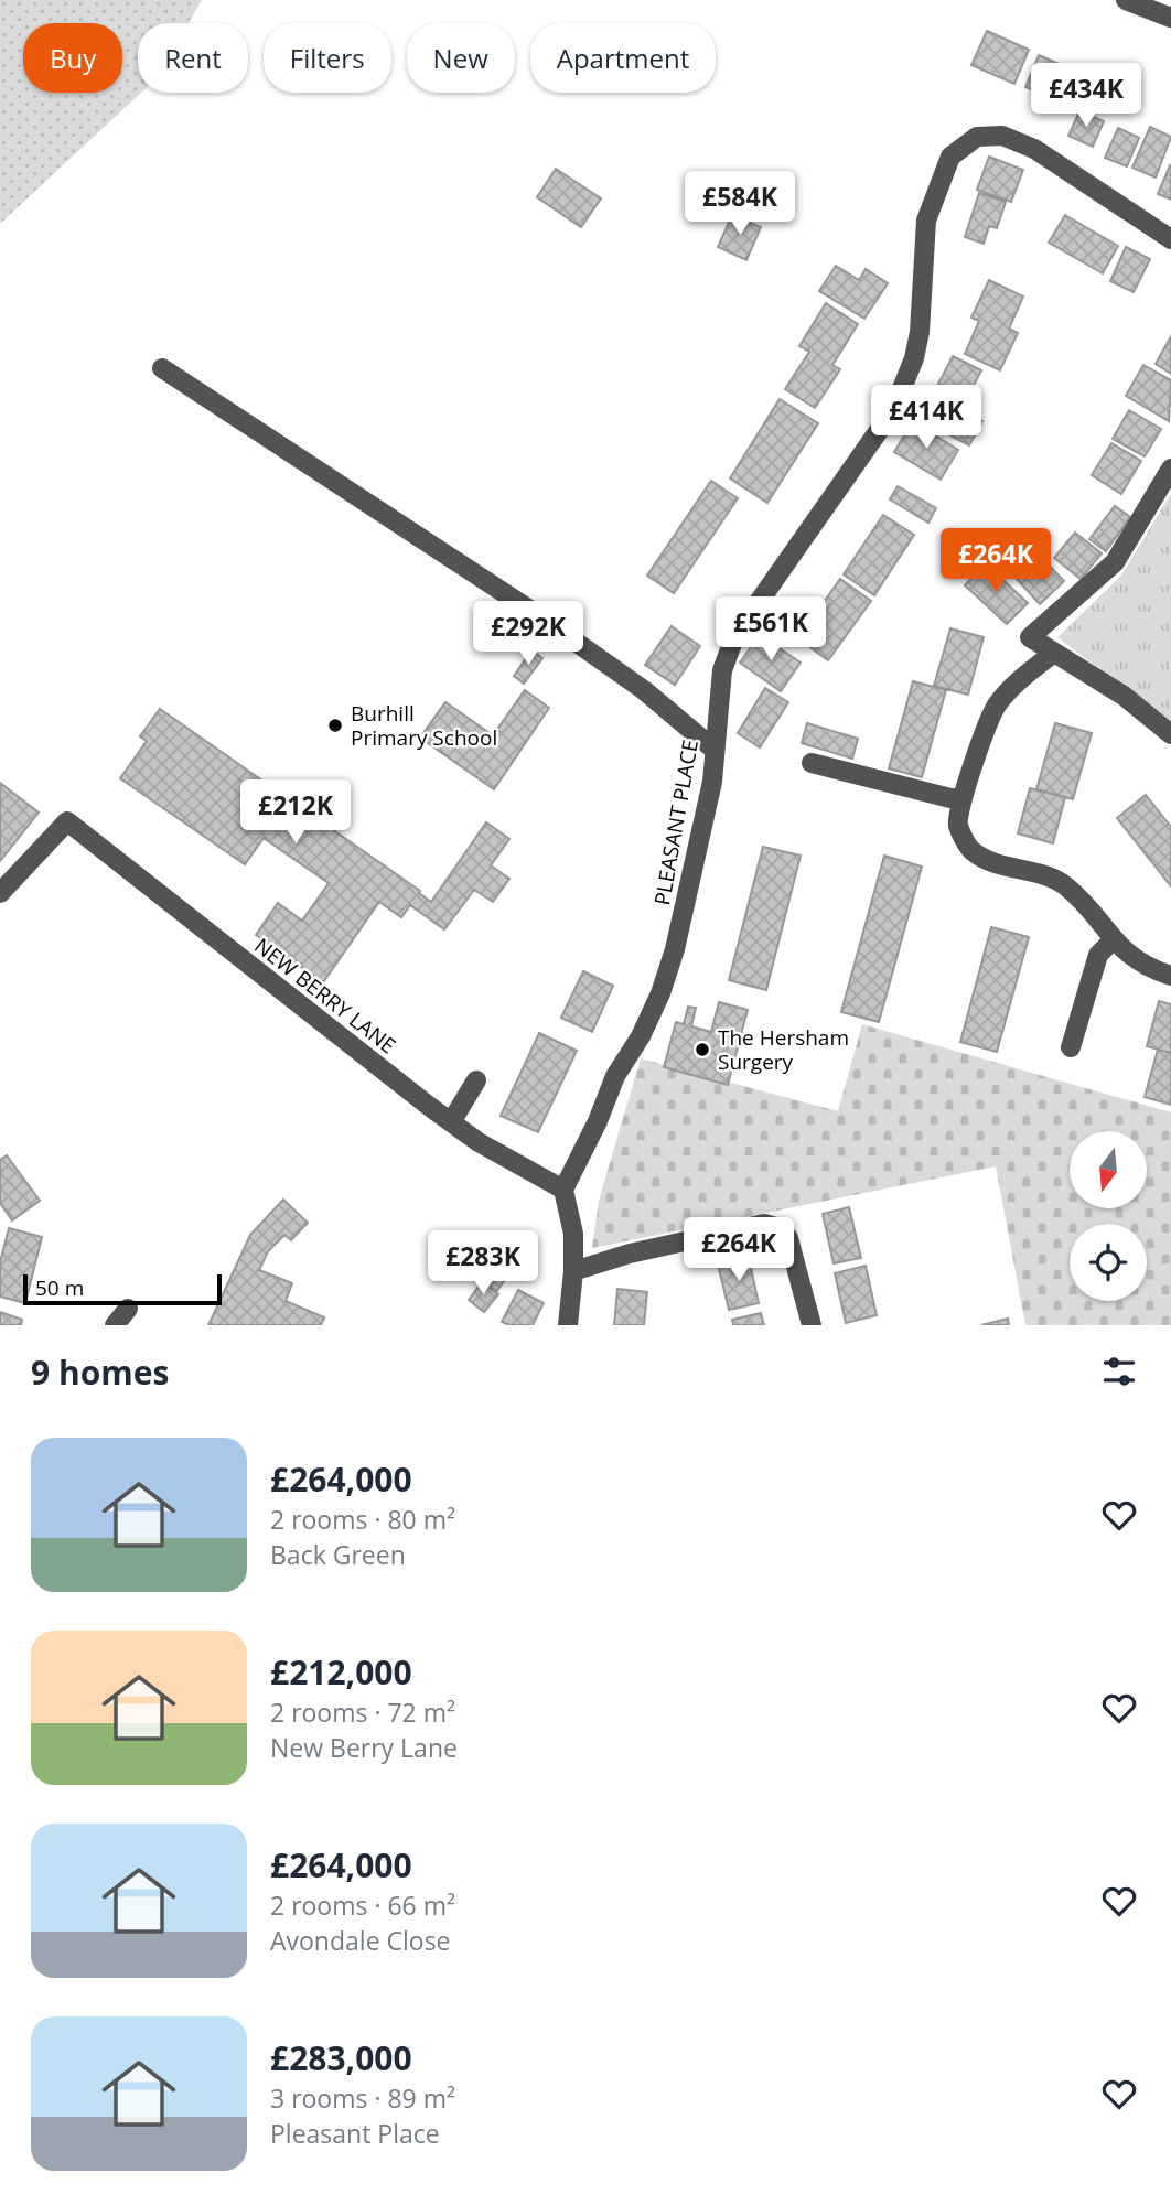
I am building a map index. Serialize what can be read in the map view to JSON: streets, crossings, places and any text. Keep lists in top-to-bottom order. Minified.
{"streets":{"street":["PLEASANT PLACE","NEW BERRY LANE"]},"crossings":[["PLEASANT PLACE","NEW BERRY LANE"]],"places":["Burhill Primary School","The Hersham Surgery"],"scale_bar":"50 m","north":"bottom","page":{"chip":["Buy","Rent","Filters","New","Apartment"],"price":["£434K","£584K","£414K","£264K","£561K","£292K","£212K","£264K","£283K"],"scale":"50 m","heading":"9 homes","list":[{"name":"£264,000","note":"2 rooms · 80 m² · Back Green"},{"name":"£212,000","note":"2 rooms · 72 m² · New Berry Lane"},{"name":"£264,000","note":"2 rooms · 66 m² · Avondale Close"},{"name":"£283,000","note":"3 rooms · 89 m² · Pleasant Place"}]}}
